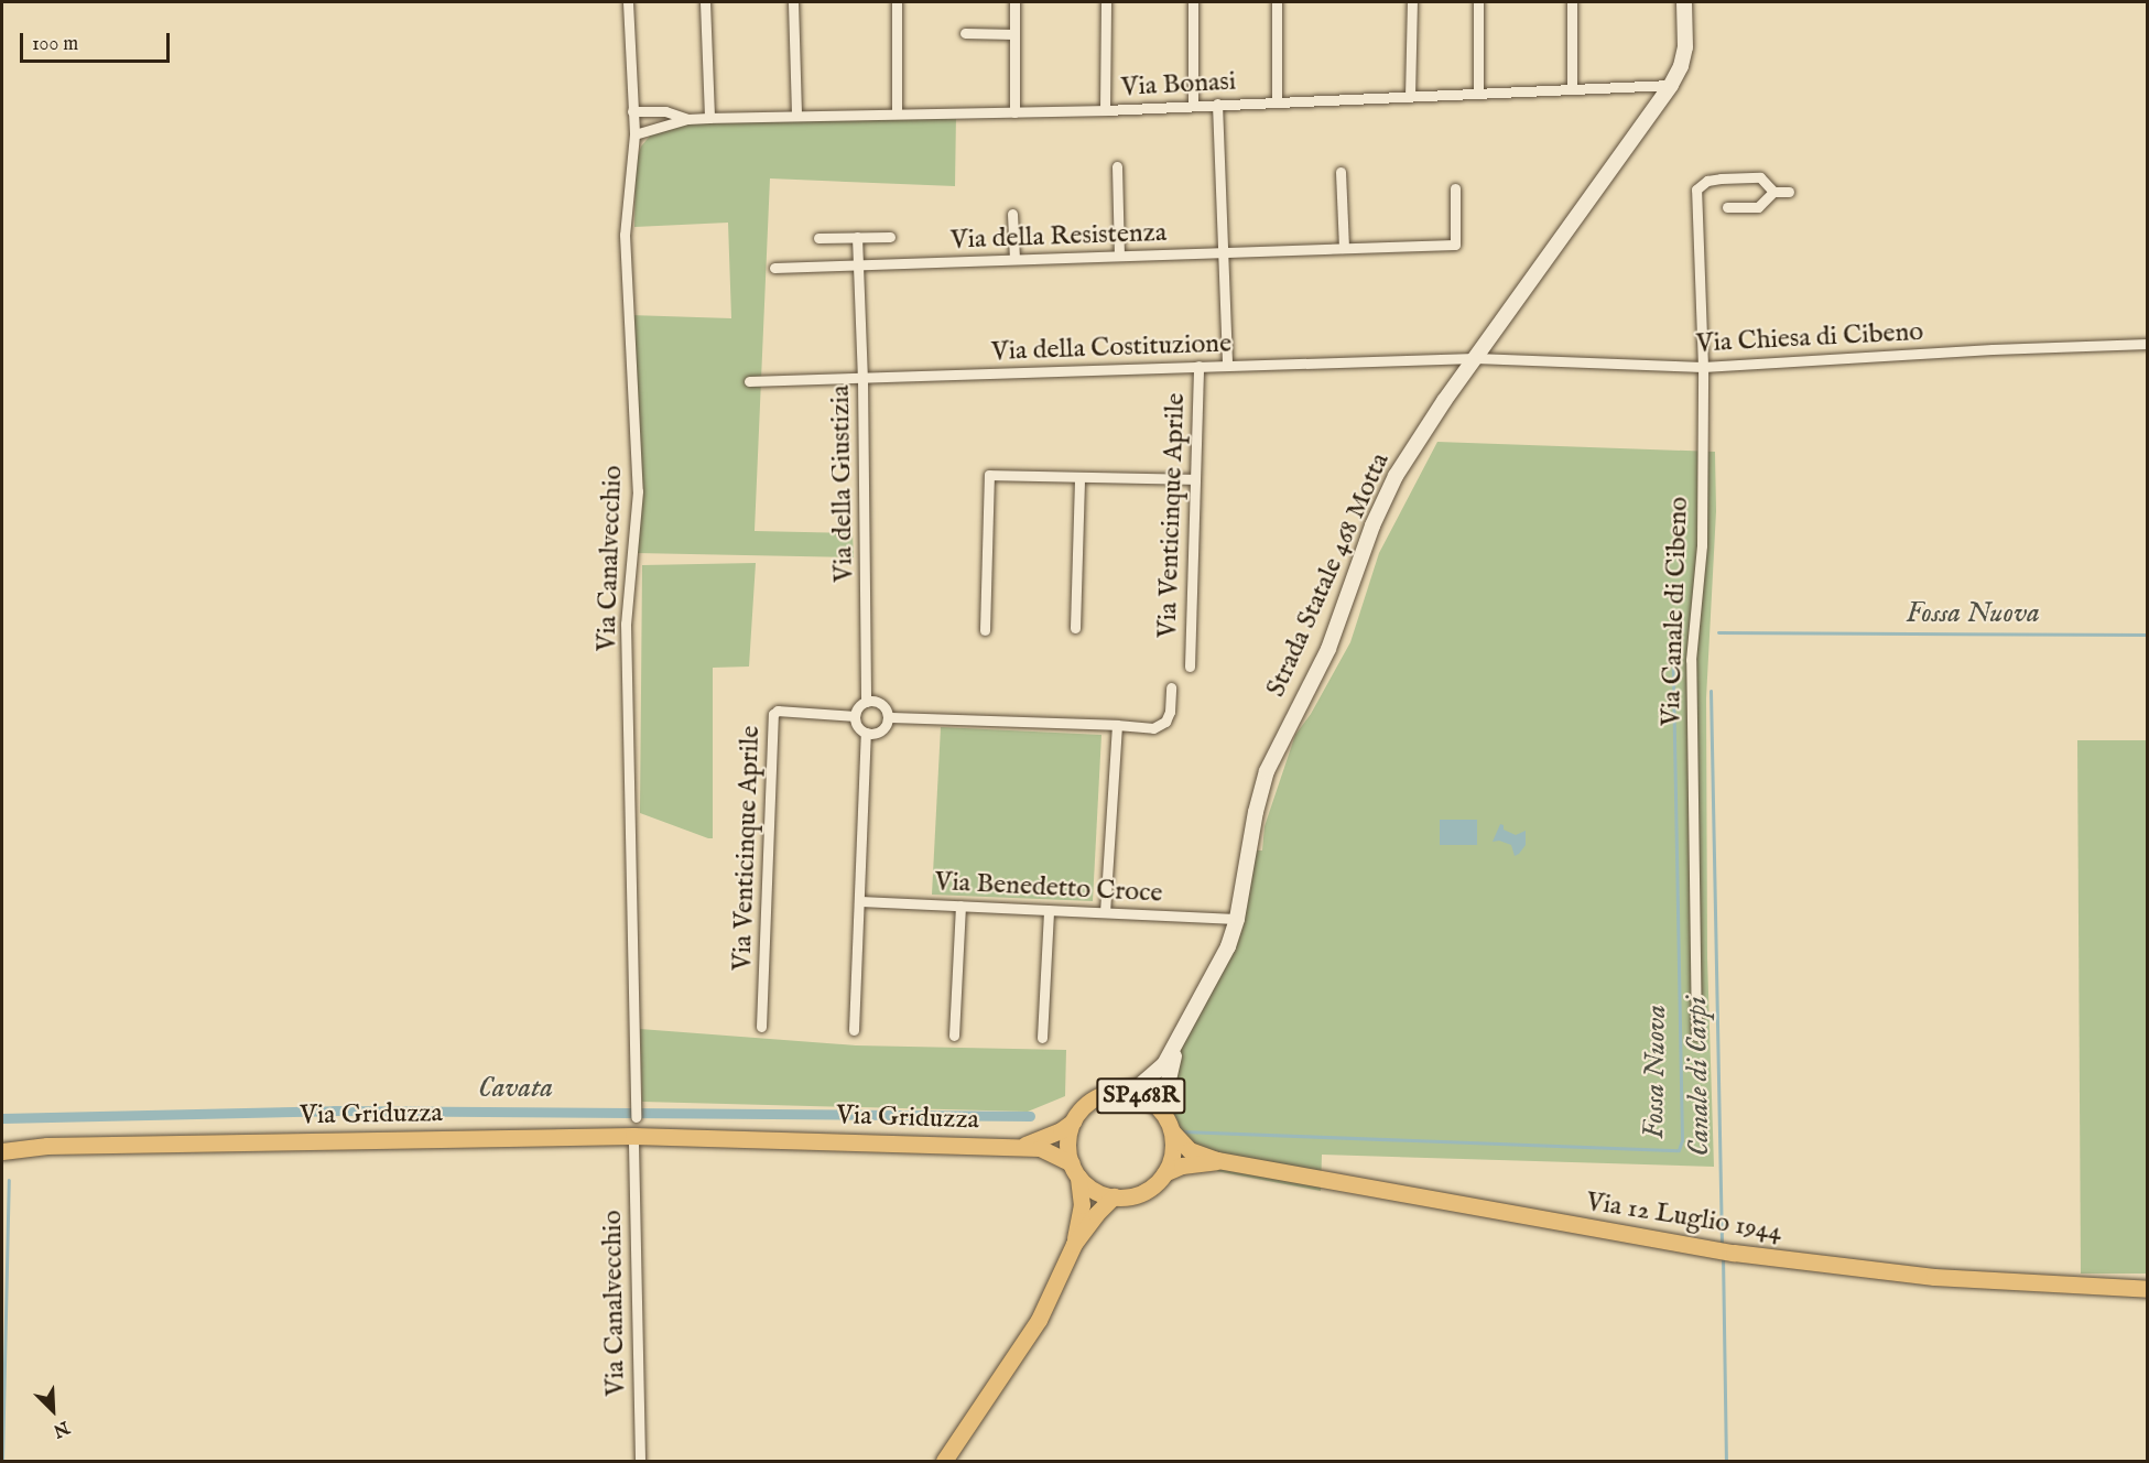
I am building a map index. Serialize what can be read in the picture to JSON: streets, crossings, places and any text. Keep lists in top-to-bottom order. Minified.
{"streets":{"main road":["Strada Statale 468 Motta","SP468R","Via Griduzza","Via 12 Luglio 1944"],"street":["Via Bonasi","Via della Resistenza","Via Chiesa di Cibeno","Via della Costituzione","Via della Giustizia","Via Venticinque Aprile","Via Canalvecchio","Via Canale di Cibeno","Via Benedetto Croce"]},"crossings":[["Via Bonasi","Via Canalvecchio"],["Via Bonasi","Strada Statale 468 Motta"],["Via della Resistenza","Via della Giustizia"],["Via Chiesa di Cibeno","Via della Costituzione"],["Via Chiesa di Cibeno","Strada Statale 468 Motta"],["Via Chiesa di Cibeno","Via Canale di Cibeno"],["Via della Costituzione","Via della Giustizia"],["Via della Costituzione","Via Venticinque Aprile"],["Via della Costituzione","Strada Statale 468 Motta"],["Via della Giustizia","Via Venticinque Aprile"],["Strada Statale 468 Motta","Via Benedetto Croce"],["SP468R","Via Griduzza"]],"water":["Fossa Nuova","Canale di Carpi","Cavata"],"scale_bar":"100 m","north":"bottom right"}
